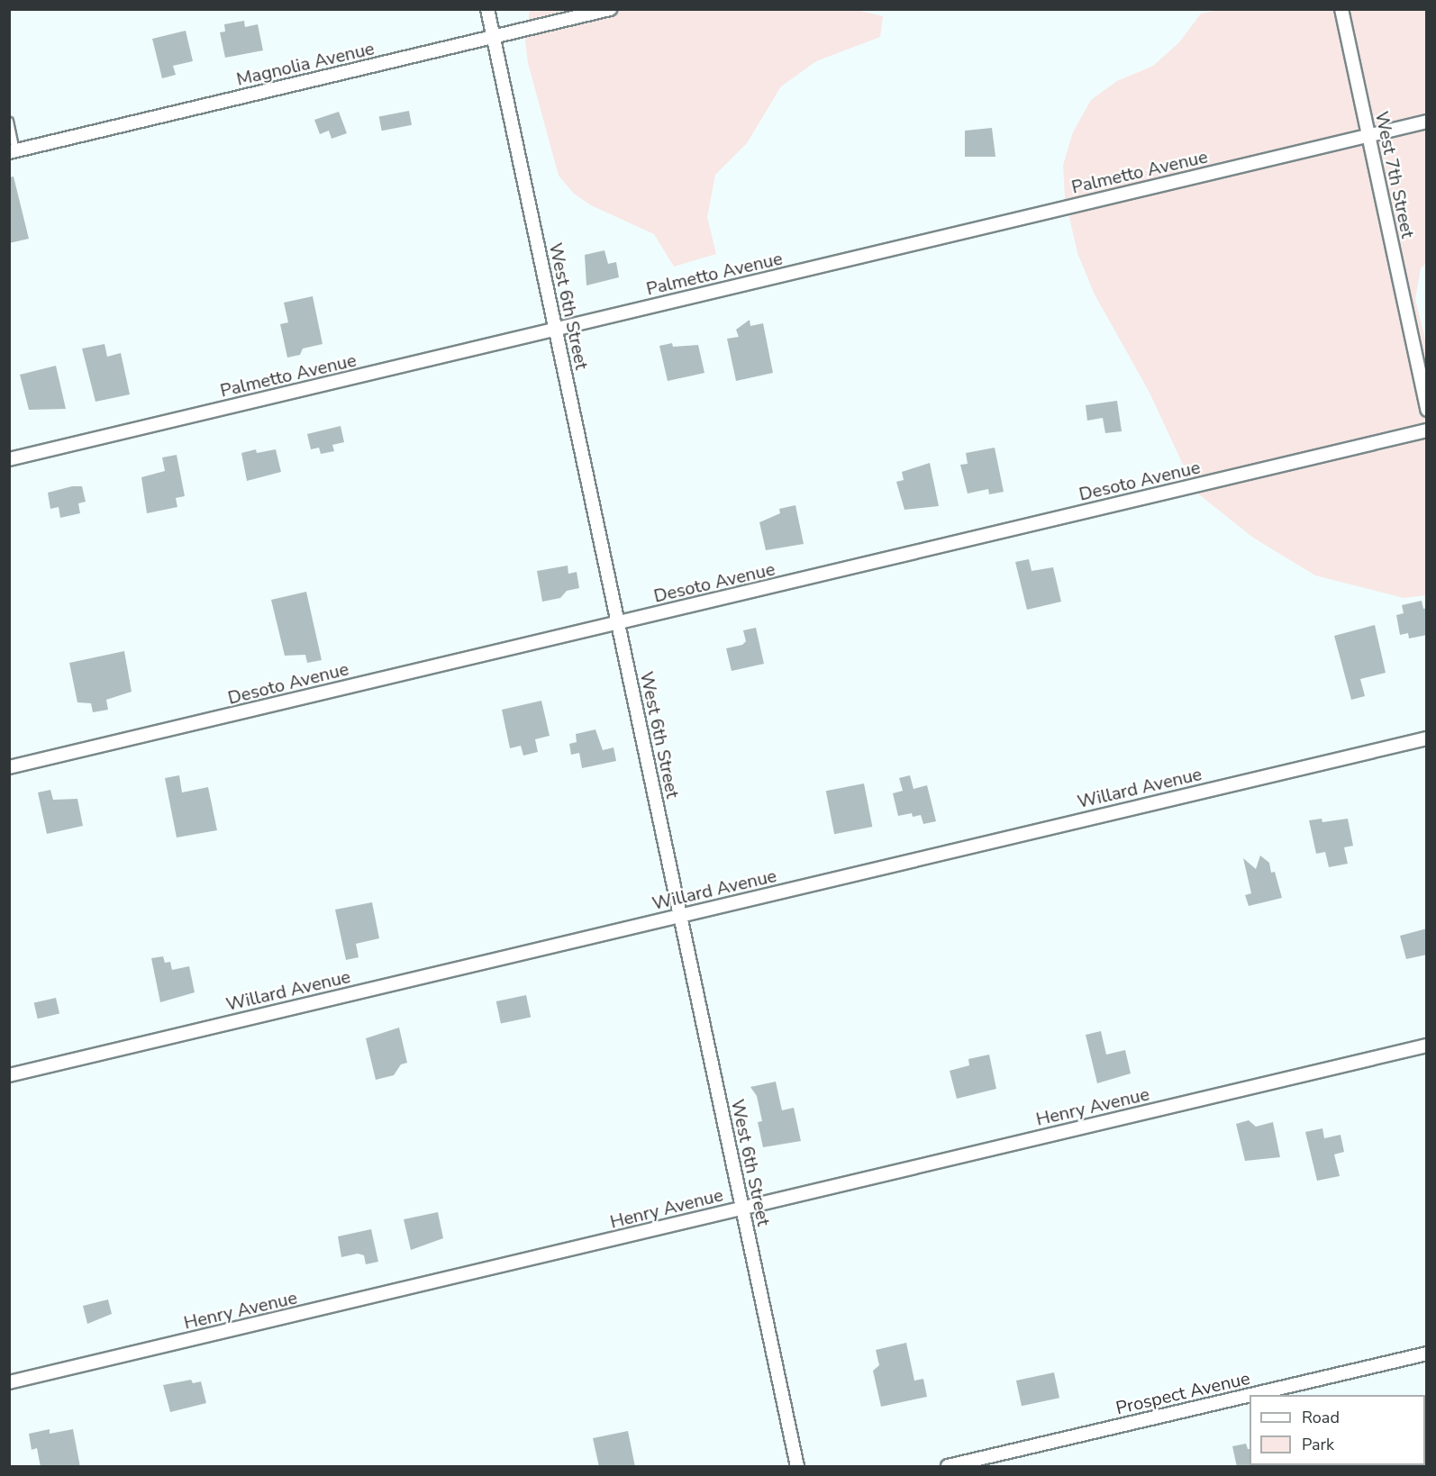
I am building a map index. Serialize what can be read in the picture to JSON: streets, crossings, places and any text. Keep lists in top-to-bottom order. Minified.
{"streets":{"street":["Magnolia Avenue","Palmetto Avenue","West 7th Street","West 6th Street","Desoto Avenue","Willard Avenue","Henry Avenue","Prospect Avenue"]},"crossings":[["Magnolia Avenue","West 6th Street"],["Palmetto Avenue","West 7th Street"],["Palmetto Avenue","West 6th Street"],["West 6th Street","Desoto Avenue"],["West 6th Street","Willard Avenue"],["West 6th Street","Henry Avenue"]],"legend":["Road","Park"]}
